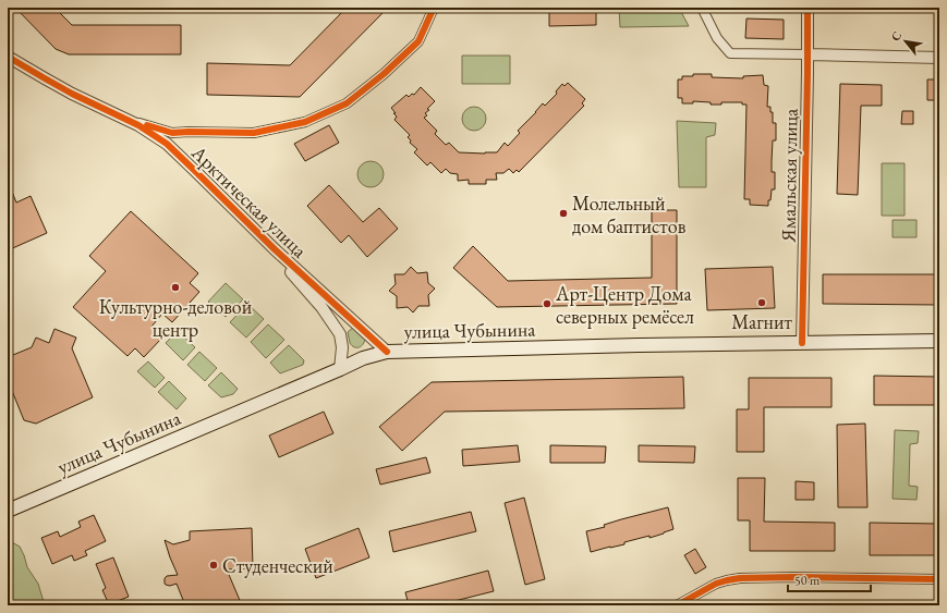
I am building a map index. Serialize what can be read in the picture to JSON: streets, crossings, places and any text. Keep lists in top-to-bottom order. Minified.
{"streets":{"main road":["улица Чубынина"],"street":["Ямальская улица","Арктическая улица"]},"crossings":[["Ямальская улица","улица Чубынина"],["Арктическая улица","улица Чубынина"]],"places":["Молельный дом баптистов","Культурно-деловой центр","Магнит","Арт-Центр Дома северных ремёсел","Студенческий"],"scale_bar":"50 m","north":"top left"}
